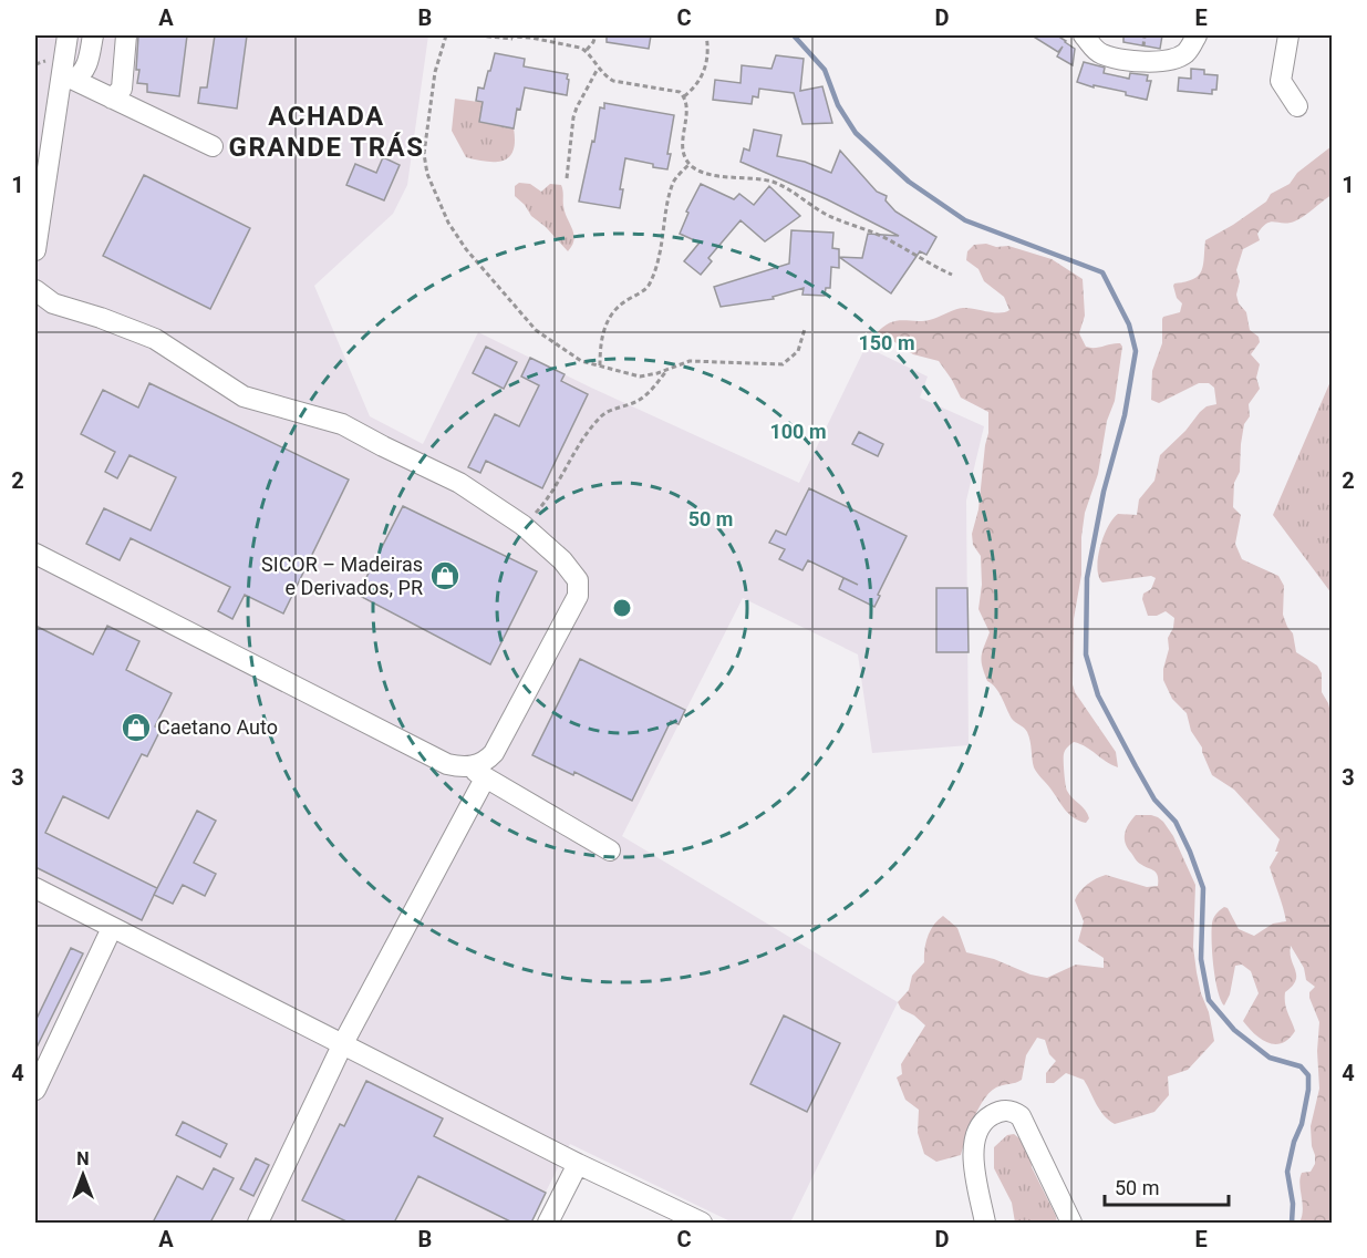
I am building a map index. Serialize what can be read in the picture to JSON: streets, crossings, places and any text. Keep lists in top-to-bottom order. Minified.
{"districts":["ACHADA GRANDE TRÁS"],"places":{"shop":["SICOR – Madeiras e Derivados, PR","Caetano Auto"]},"scale_bar":"50 m","north":"top","grid":{"columns":["A","B","C","D","E"],"rows":["1","2","3","4"]},"rings":["150 m","100 m","50 m"]}
